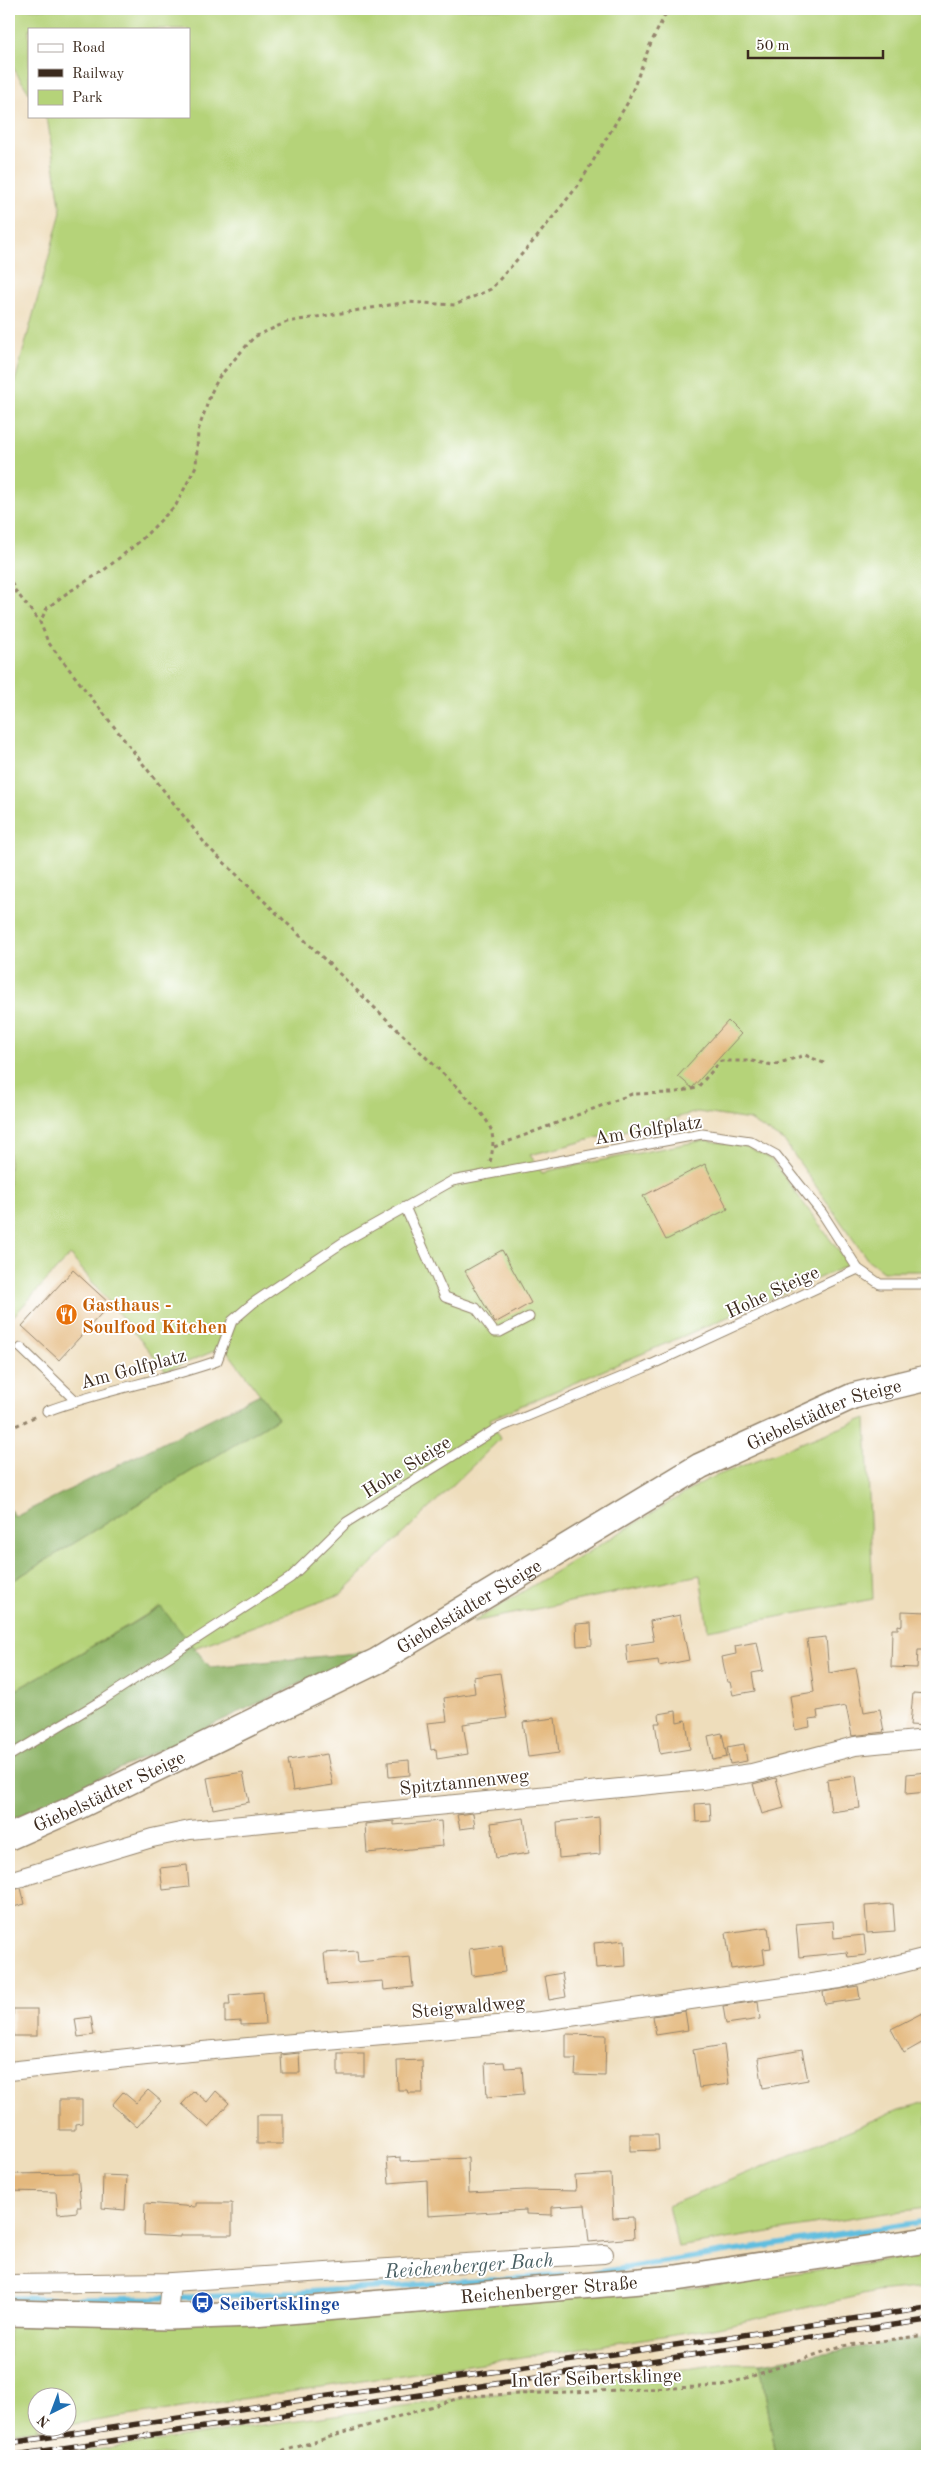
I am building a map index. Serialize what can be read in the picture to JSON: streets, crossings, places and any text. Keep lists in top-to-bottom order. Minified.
{"streets":{"main road":["Giebelstädter Steige","Reichenberger Straße"],"street":["Spitztannenweg","Steigwaldweg"],"lane":["Am Golfplatz","Hohe Steige"],"path":["In der Seibertsklinge"]},"crossings":[["Am Golfplatz","Hohe Steige"]],"water":["Reichenberger Bach"],"places":{"restaurant":["Gasthaus - Soulfood Kitchen"],"bus stop":["Seibertsklinge"]},"legend":["Road","Railway","Park"],"scale_bar":"50 m","north":"bottom left"}
